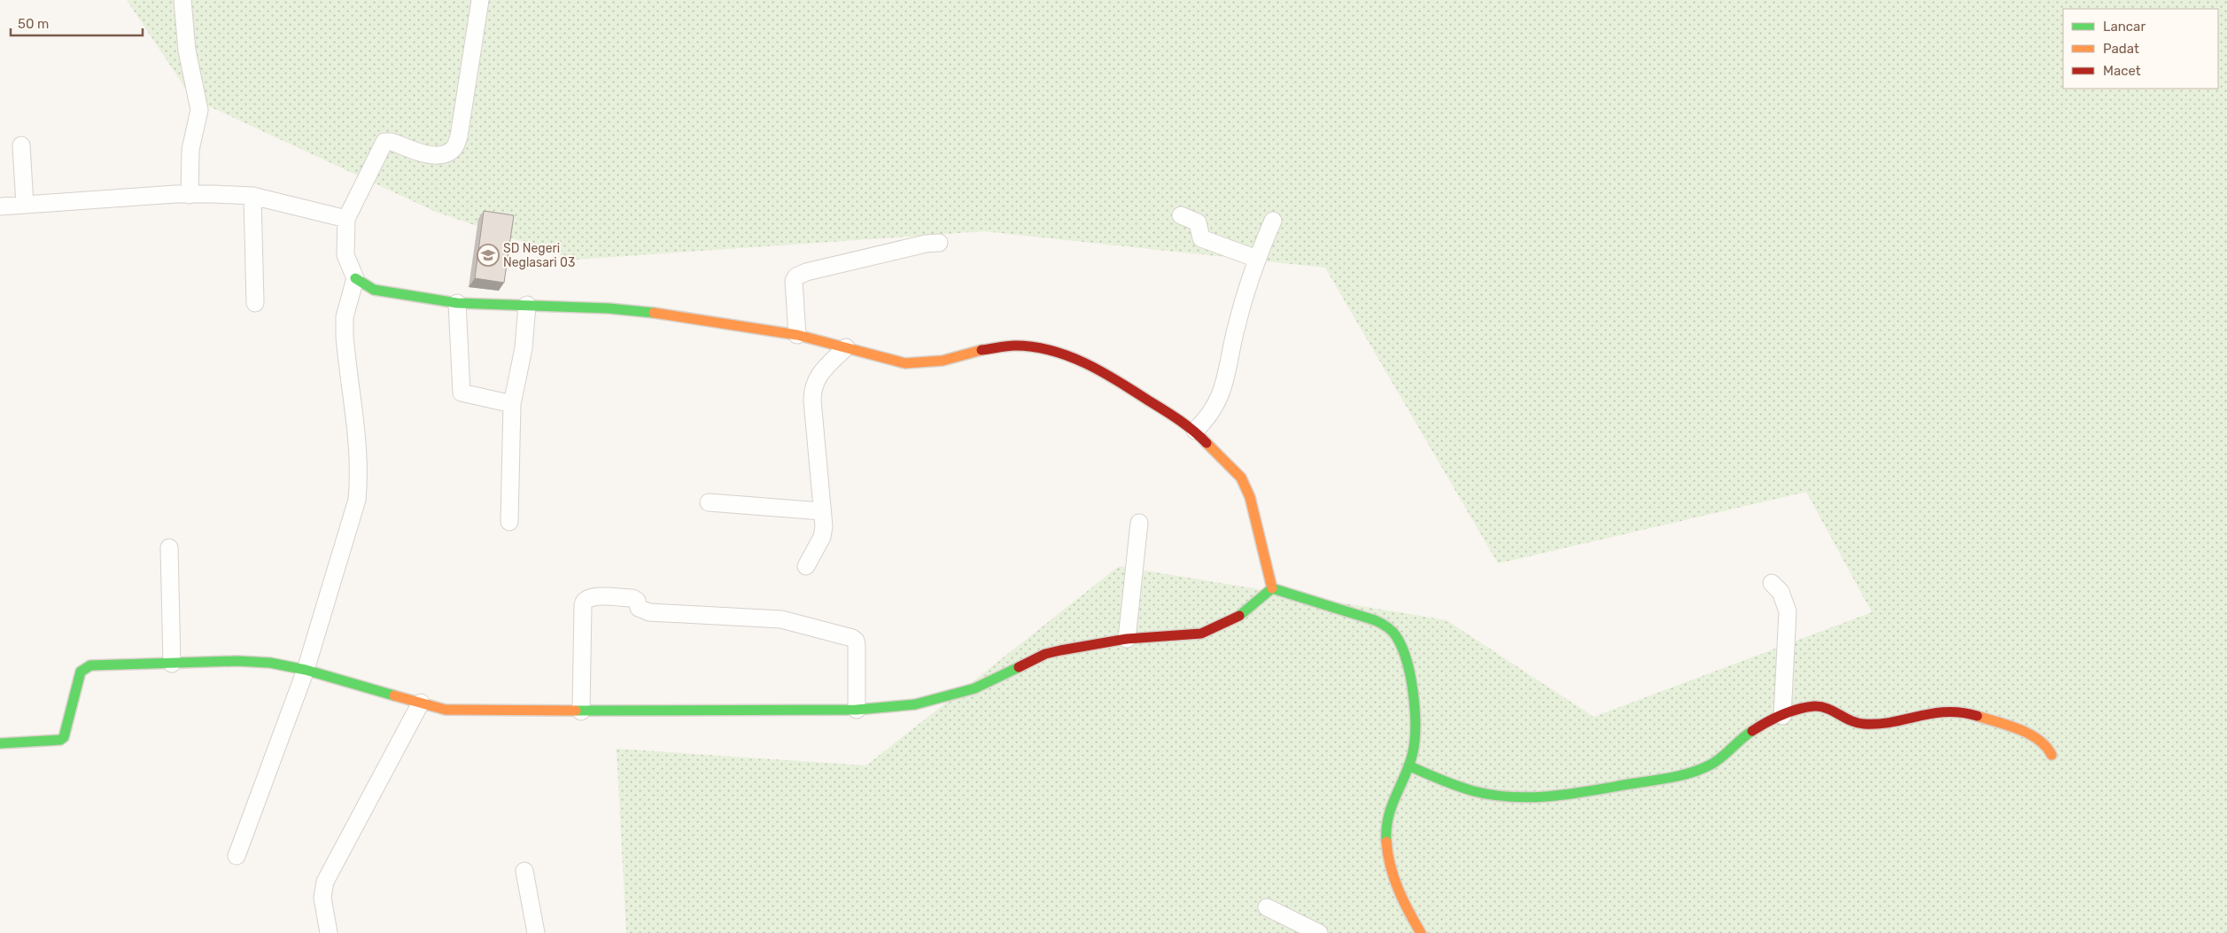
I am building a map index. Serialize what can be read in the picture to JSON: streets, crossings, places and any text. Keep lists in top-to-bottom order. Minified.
{"places":{"school or university":["SD Negeri Neglasari 03"]},"legend":["Lancar","Padat","Macet"],"scale_bar":"50 m"}
